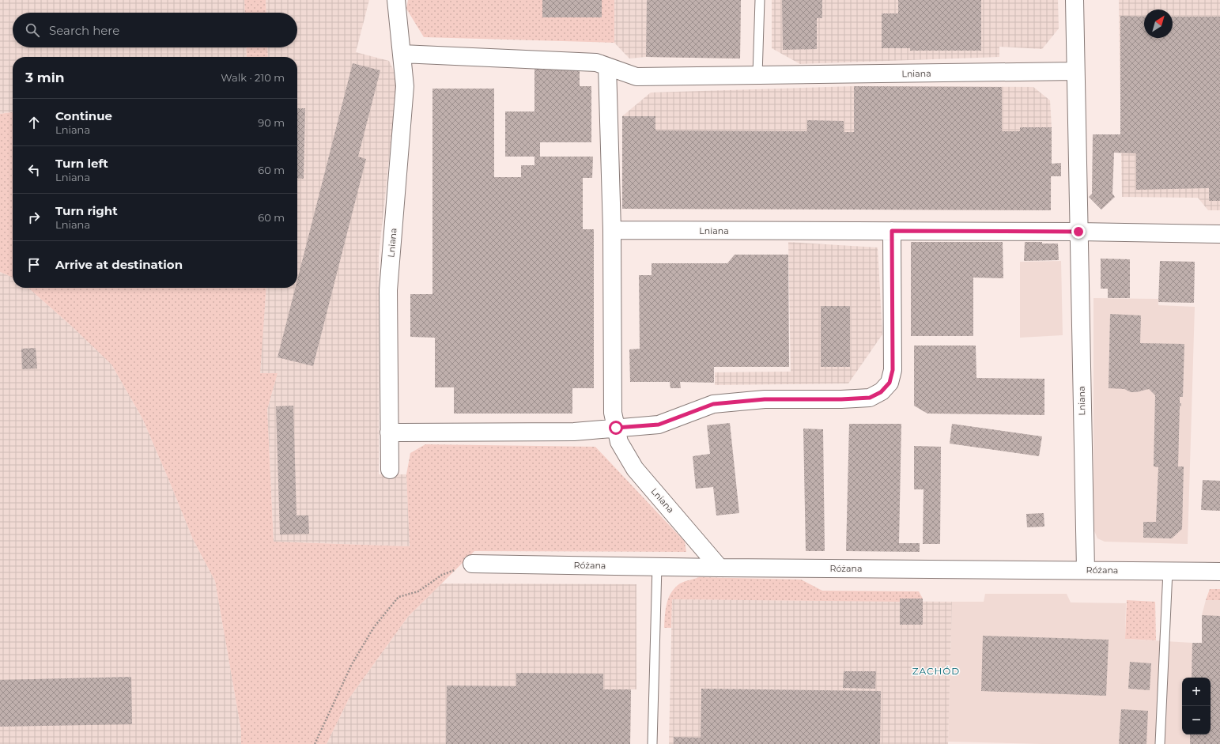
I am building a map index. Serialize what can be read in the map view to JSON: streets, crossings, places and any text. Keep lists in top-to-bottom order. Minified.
{"streets":{"street":["Lniana","Różana"]},"crossings":[["Lniana","Różana"]],"districts":["ZACHÓD"],"north":"top right","page":{"search":"Search here","heading":["3 min","Walk · 210 m"],"list":[["Continue","Lniana","90 m"],["Turn left","Lniana","60 m"],["Turn right","Lniana","60 m"],"Arrive at destination"],"map_buttons":["+","−"]}}
